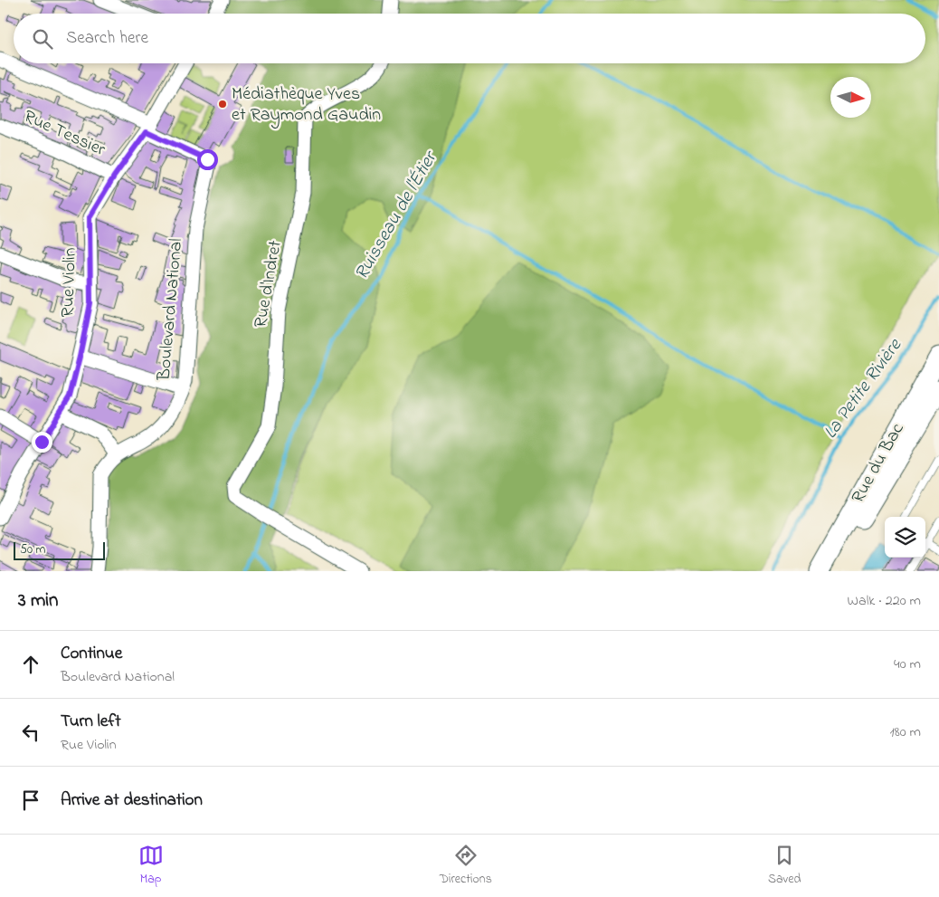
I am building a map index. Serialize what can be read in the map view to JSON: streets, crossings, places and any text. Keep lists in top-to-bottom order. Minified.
{"streets":{"main road":["Rue du Bac"],"street":["Rue Tessier","Rue Violin","Rue d'Indret","Boulevard National"]},"crossings":[["Rue Tessier","Rue Violin"],["Rue Violin","Boulevard National"]],"water":["Ruisseau de l'Étier","La Petite Rivière"],"places":["Médiathèque Yves et Raymond Gaudin"],"scale_bar":"50 m","north":"right","page":{"search":"Search here","scale":"50 m","heading":["3 min","Walk · 220 m"],"list":[["Continue","Boulevard National","40 m"],["Turn left","Rue Violin","180 m"],"Arrive at destination"],"nav":["Map","Directions","Saved"]}}
